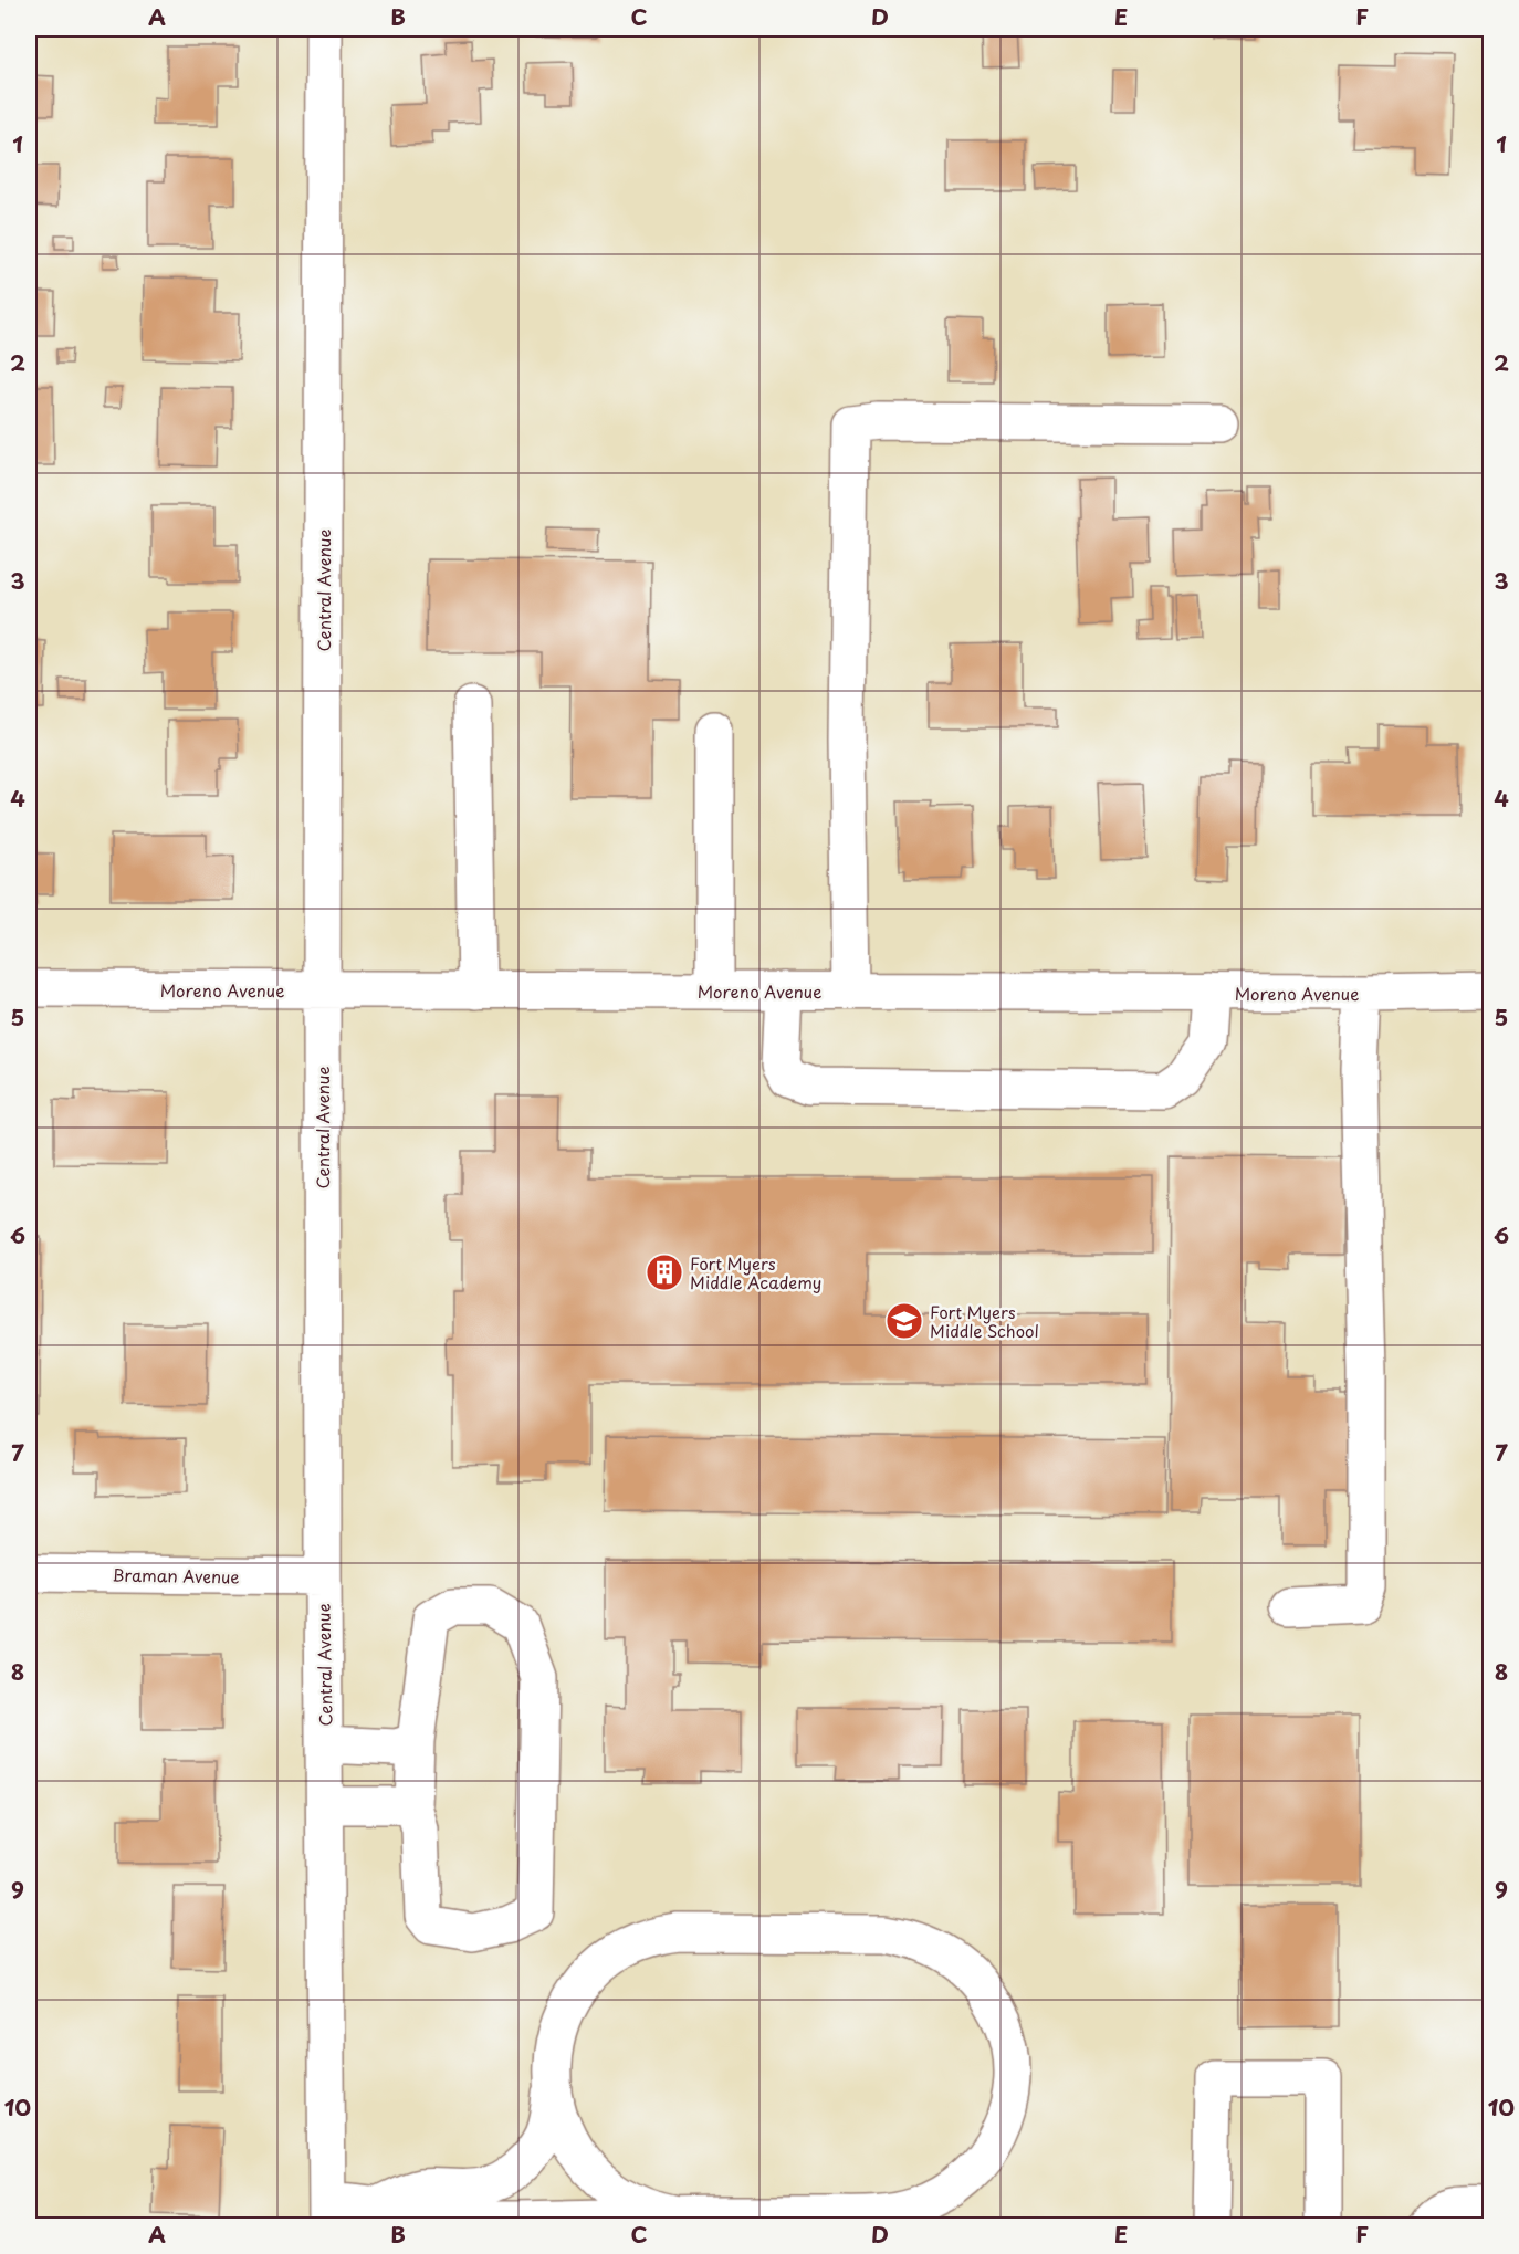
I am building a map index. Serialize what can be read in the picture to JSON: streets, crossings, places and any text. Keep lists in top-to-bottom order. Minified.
{"streets":{"street":["Central Avenue","Moreno Avenue","Braman Avenue"]},"crossings":[["Central Avenue","Moreno Avenue"],["Central Avenue","Braman Avenue"]],"places":{"building":["Fort Myers Middle Academy"],"school or university":["Fort Myers Middle School"]},"grid":{"columns":["A","B","C","D","E","F"],"rows":["1","2","3","4","5","6","7","8","9","10"]}}
